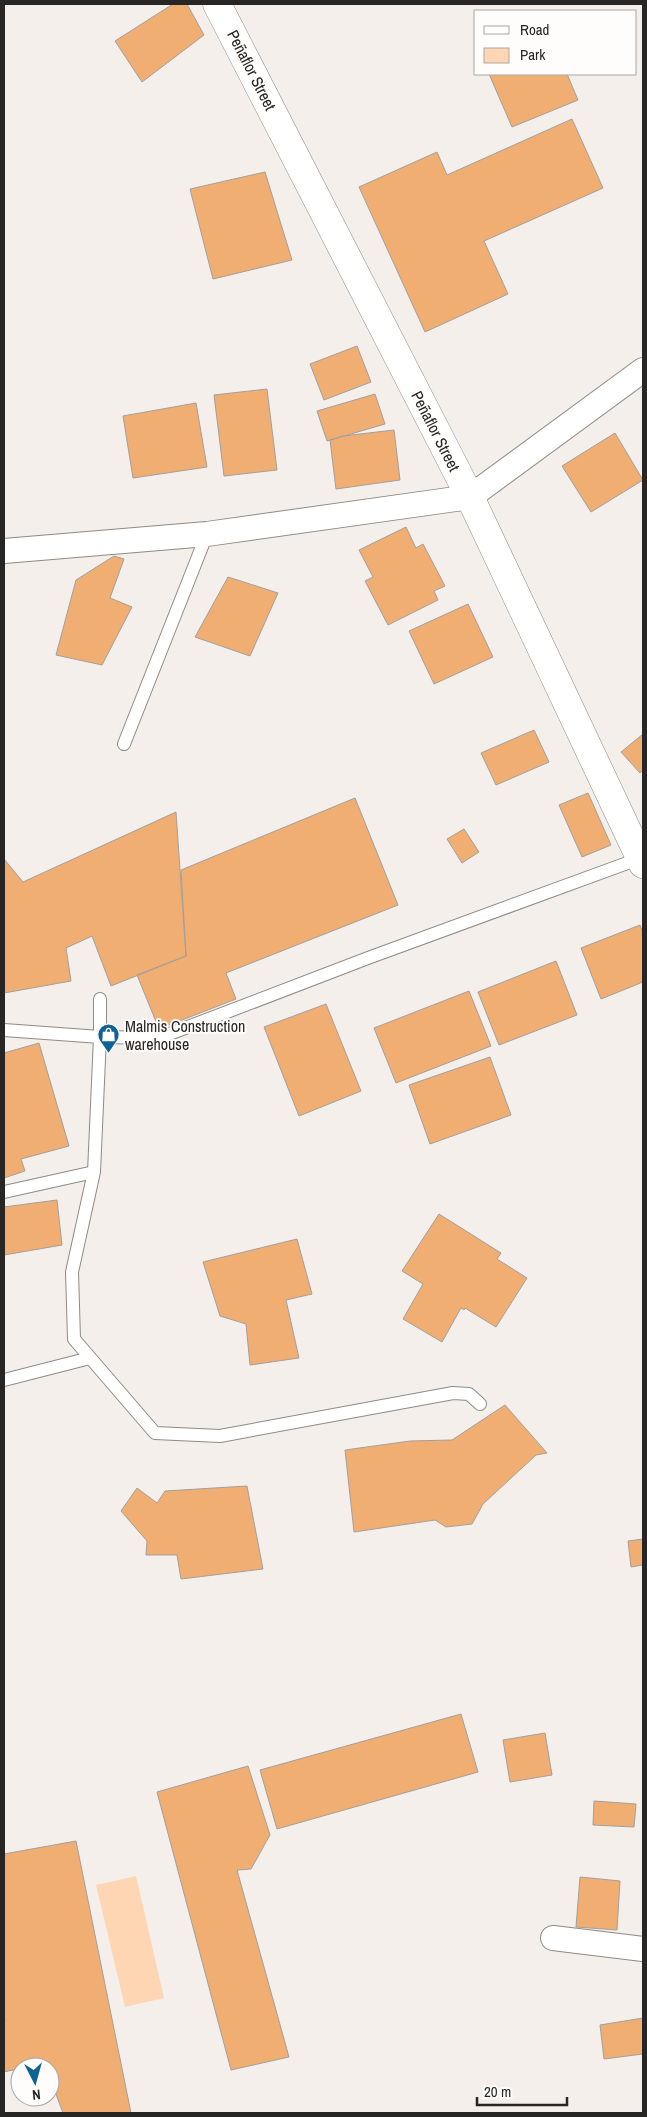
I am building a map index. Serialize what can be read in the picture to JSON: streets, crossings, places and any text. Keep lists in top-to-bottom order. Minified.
{"streets":{"main road":["Peñaflor Street"]},"places":{"shop":["Malmis Construction warehouse"]},"legend":["Road","Park"],"scale_bar":"20 m","north":"bottom"}
